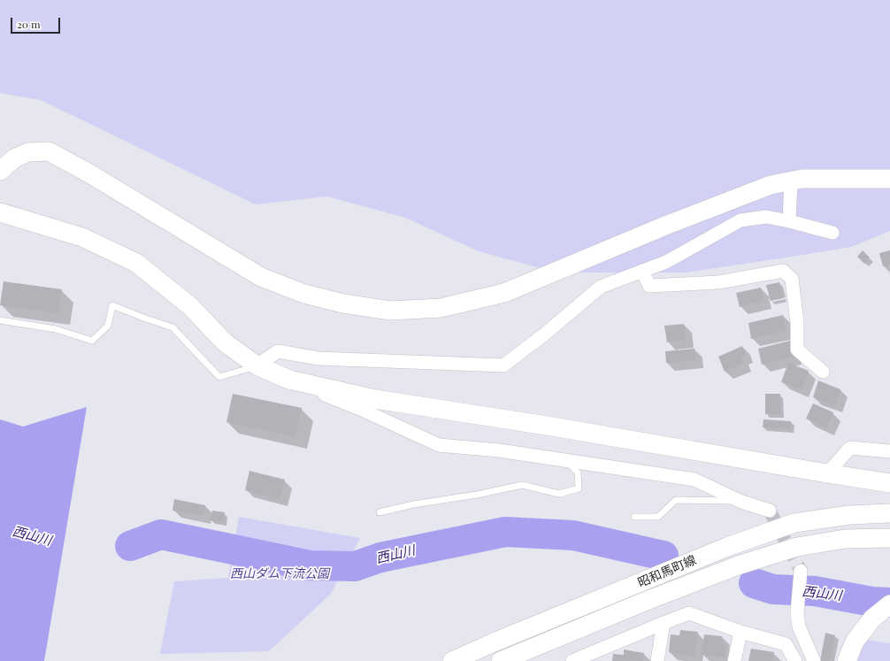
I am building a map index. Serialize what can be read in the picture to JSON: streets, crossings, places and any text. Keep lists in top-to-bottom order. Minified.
{"streets":{"street":["昭和馬町線"]},"water":["西山川"],"parks":["西山ダム下流公園"],"scale_bar":"20 m"}
